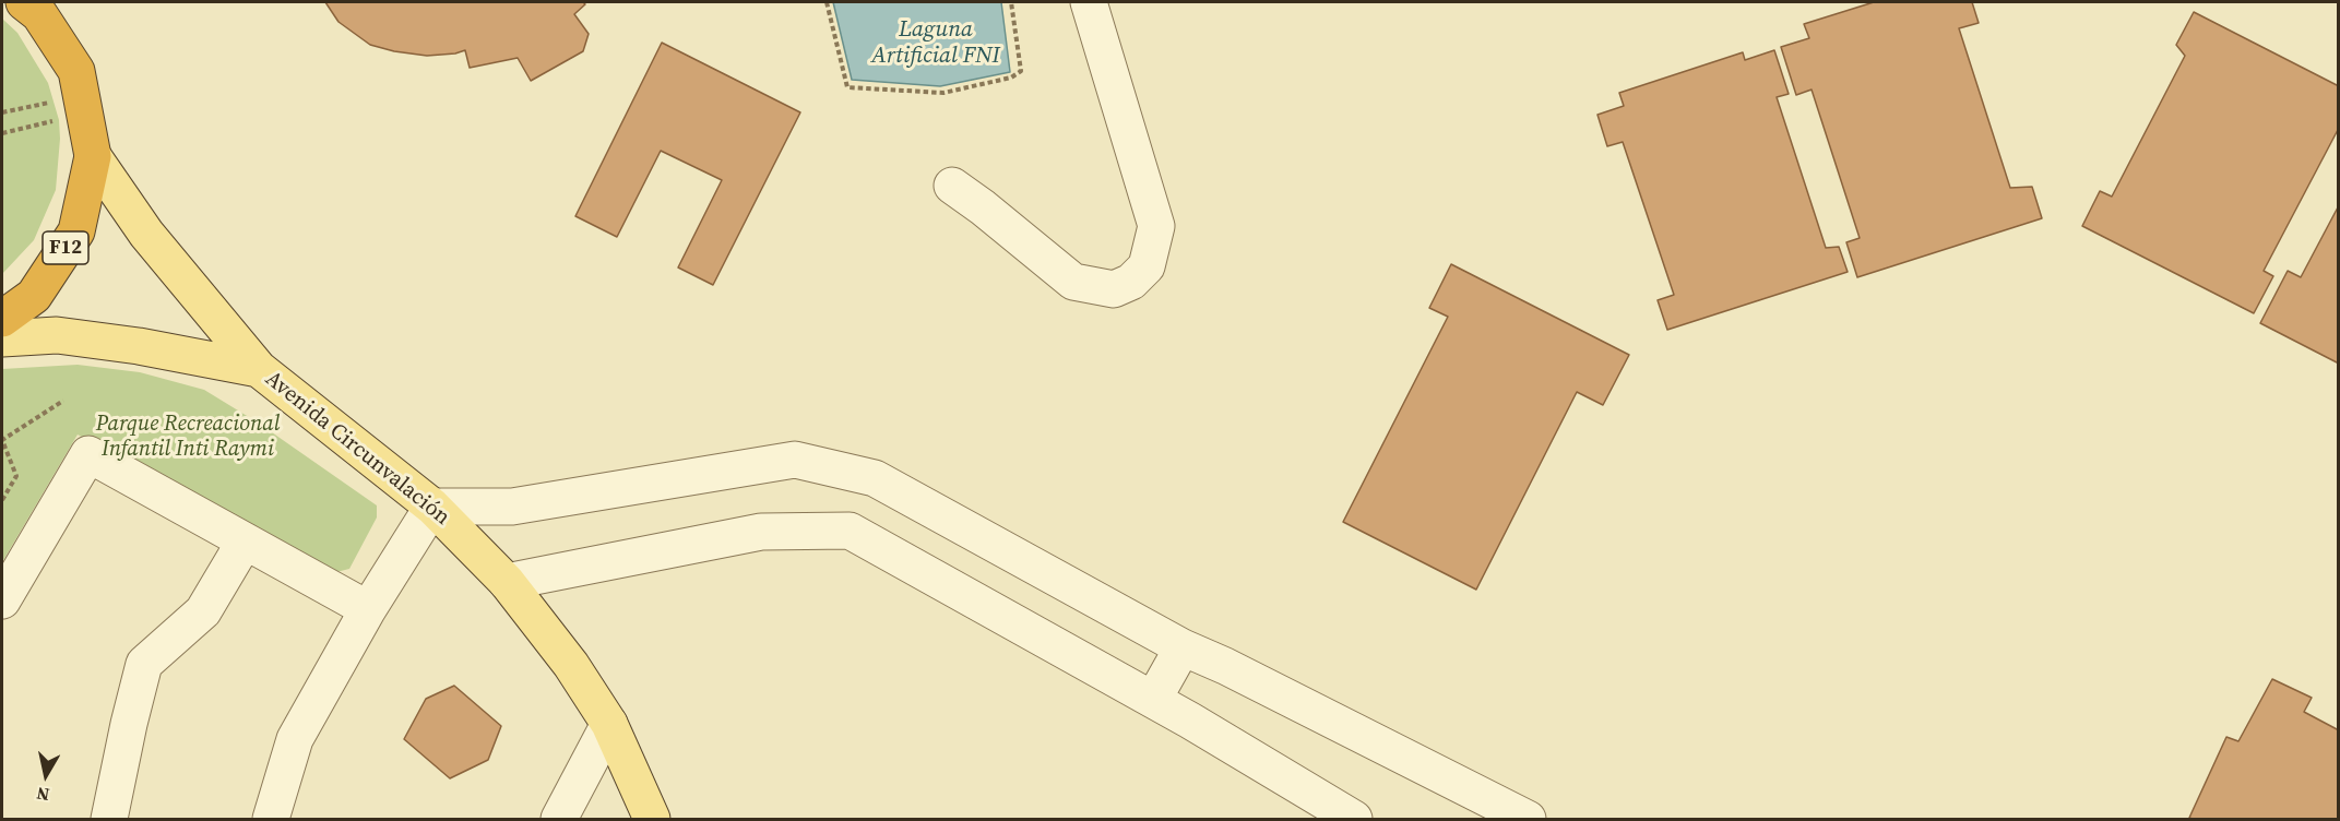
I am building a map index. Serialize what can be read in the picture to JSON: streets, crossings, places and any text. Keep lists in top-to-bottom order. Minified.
{"streets":{"highway":["F12"],"main road":["Avenida Circunvalación"]},"crossings":[["F12","Avenida Circunvalación"]],"water":["Laguna Artificial FNI"],"parks":["Parque Recreacional Infantil Inti Raymi"],"north":"bottom"}
